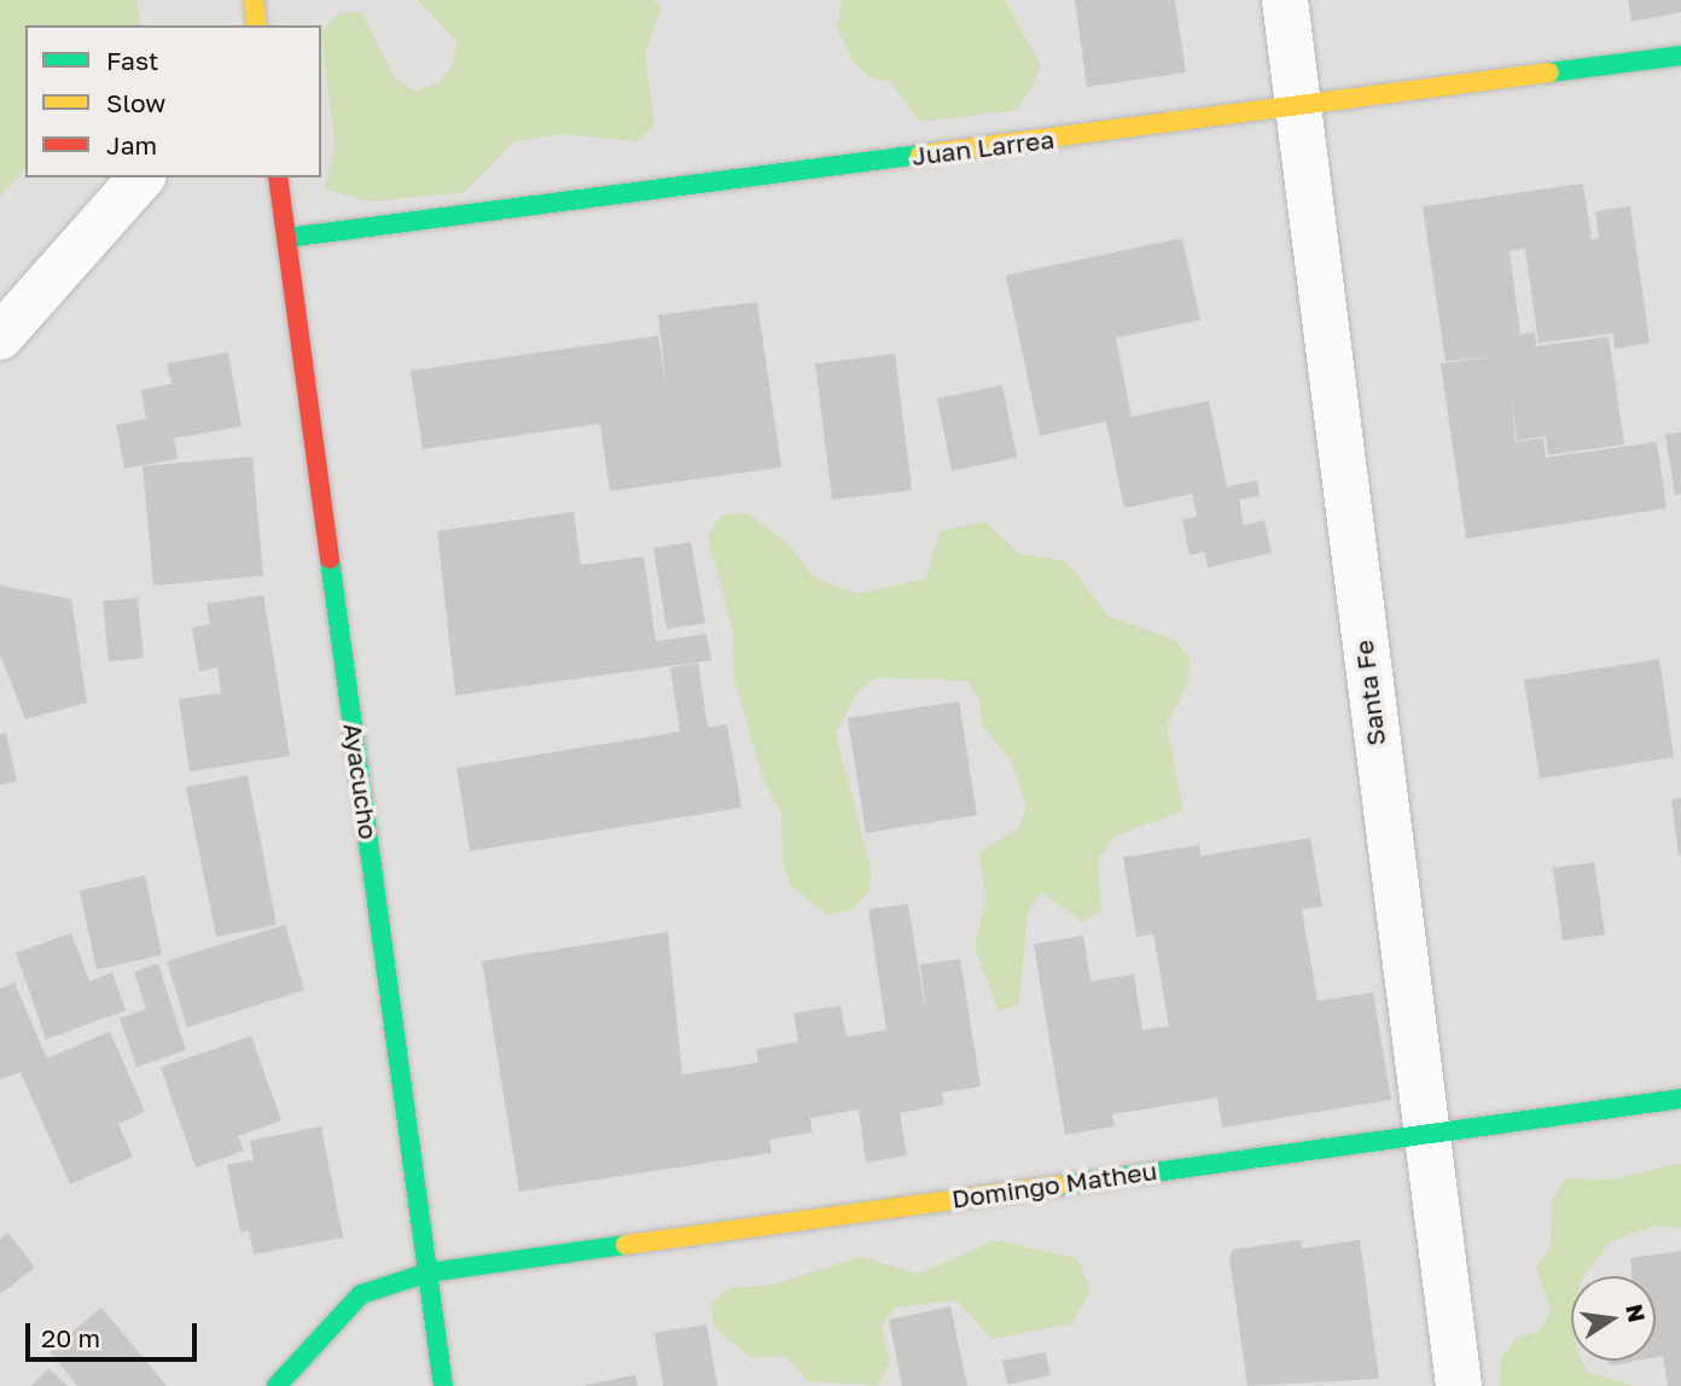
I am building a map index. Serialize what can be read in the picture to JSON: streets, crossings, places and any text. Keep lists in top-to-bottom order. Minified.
{"streets":{"street":["Juan Larrea","Santa Fe","Ayacucho","Domingo Matheu"]},"crossings":[["Juan Larrea","Santa Fe"],["Juan Larrea","Ayacucho"],["Santa Fe","Domingo Matheu"],["Ayacucho","Domingo Matheu"]],"legend":["Fast","Slow","Jam"],"scale_bar":"20 m","north":"right"}
